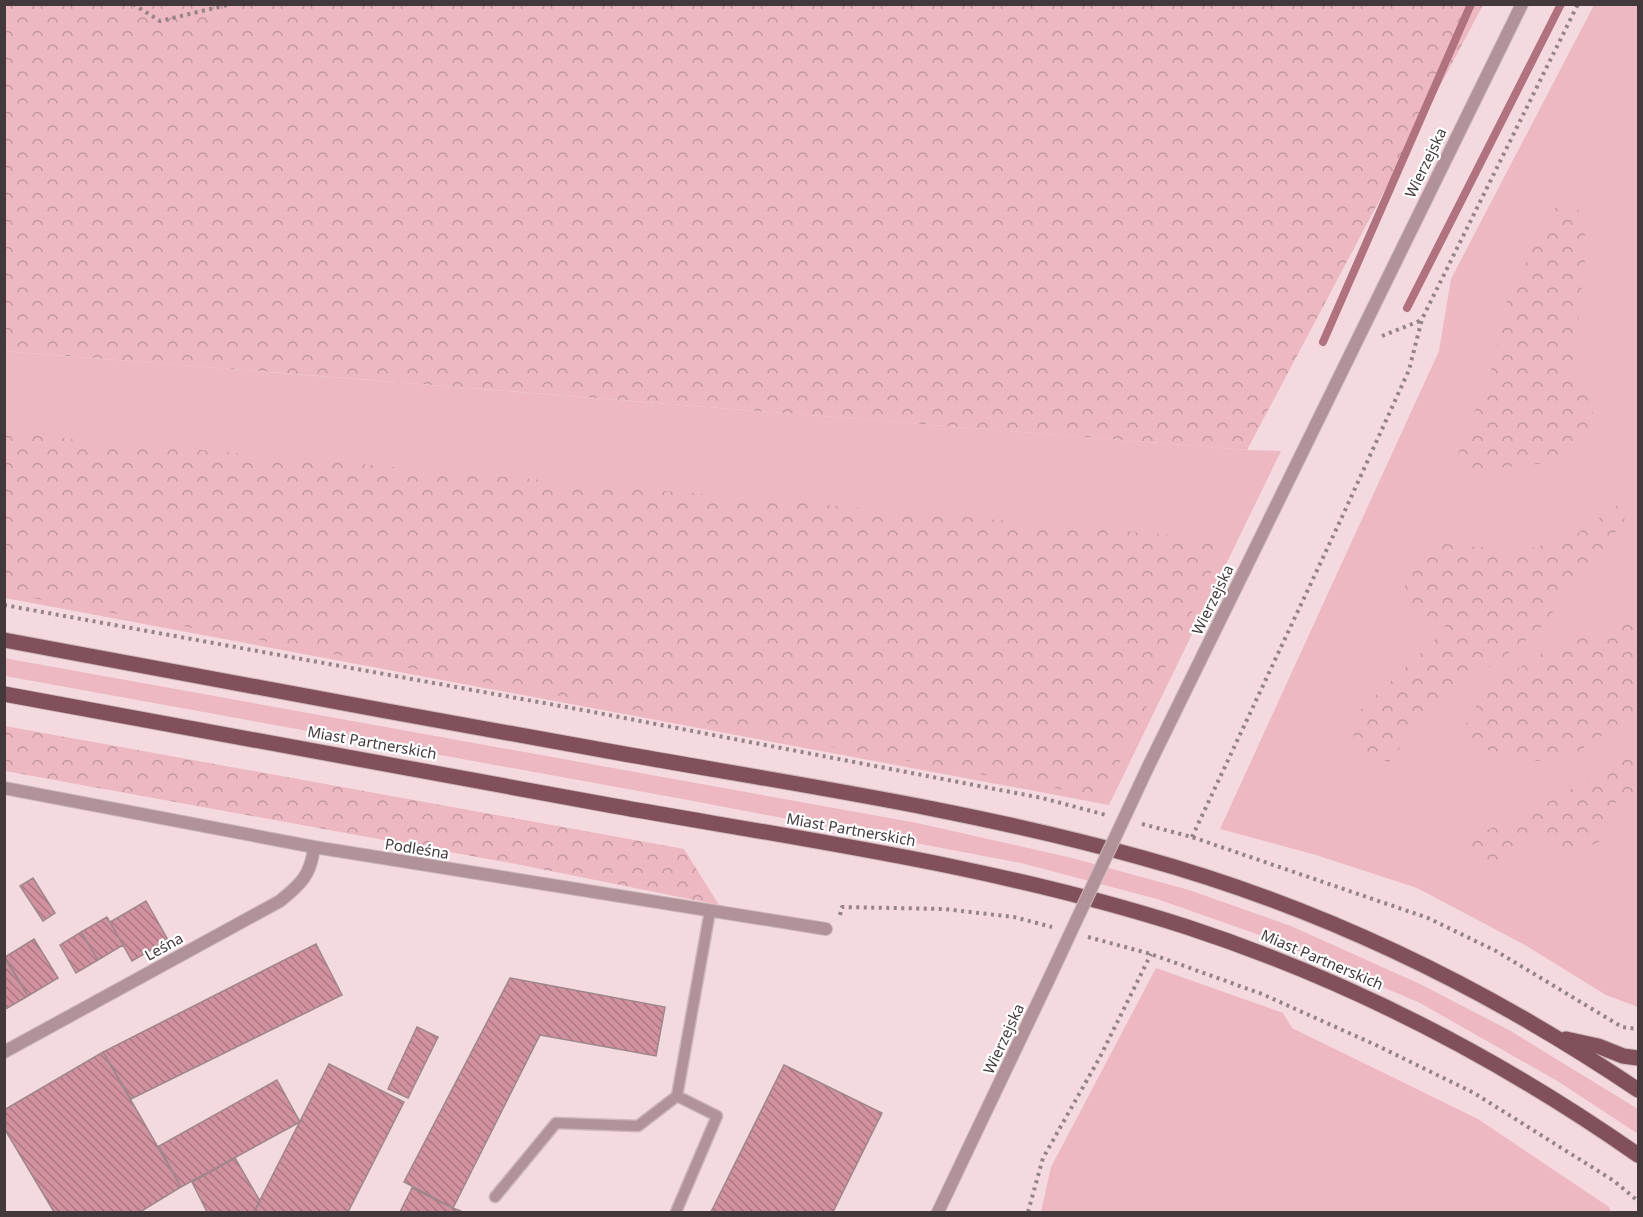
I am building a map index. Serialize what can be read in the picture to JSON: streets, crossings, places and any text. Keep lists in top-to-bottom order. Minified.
{"streets":{"main road":["Miast Partnerskich"],"street":["Wierzejska","Podleśna","Leśna"]},"crossings":[["Podleśna","Leśna"]]}
